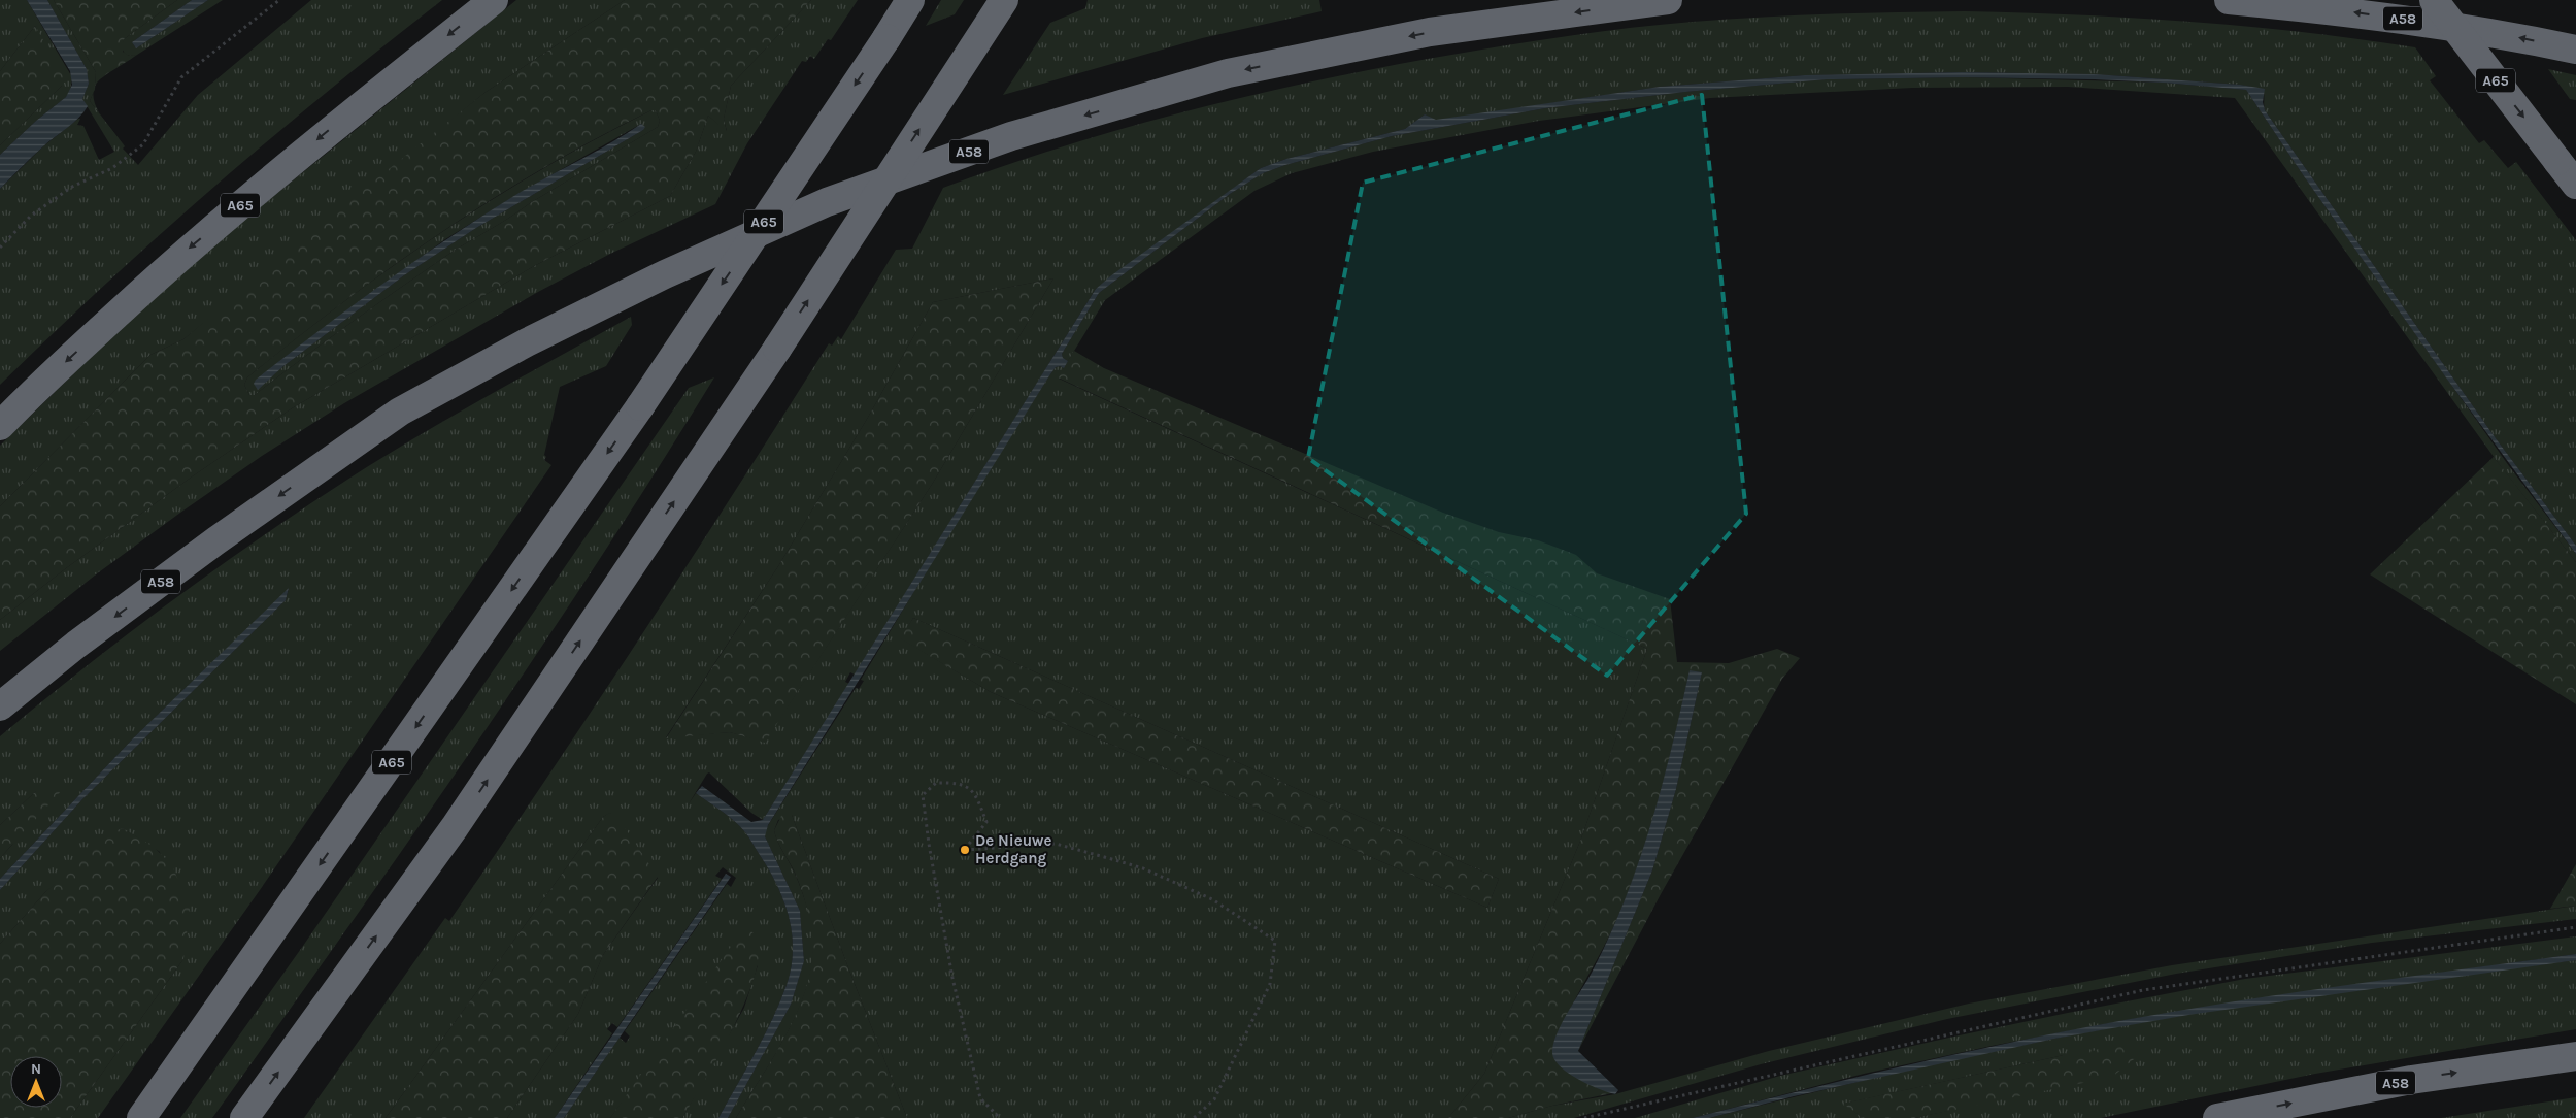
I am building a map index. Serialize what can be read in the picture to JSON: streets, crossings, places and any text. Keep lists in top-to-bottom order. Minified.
{"streets":{"highway":["A58","A65"]},"places":["De Nieuwe Herdgang"],"north":"top"}
